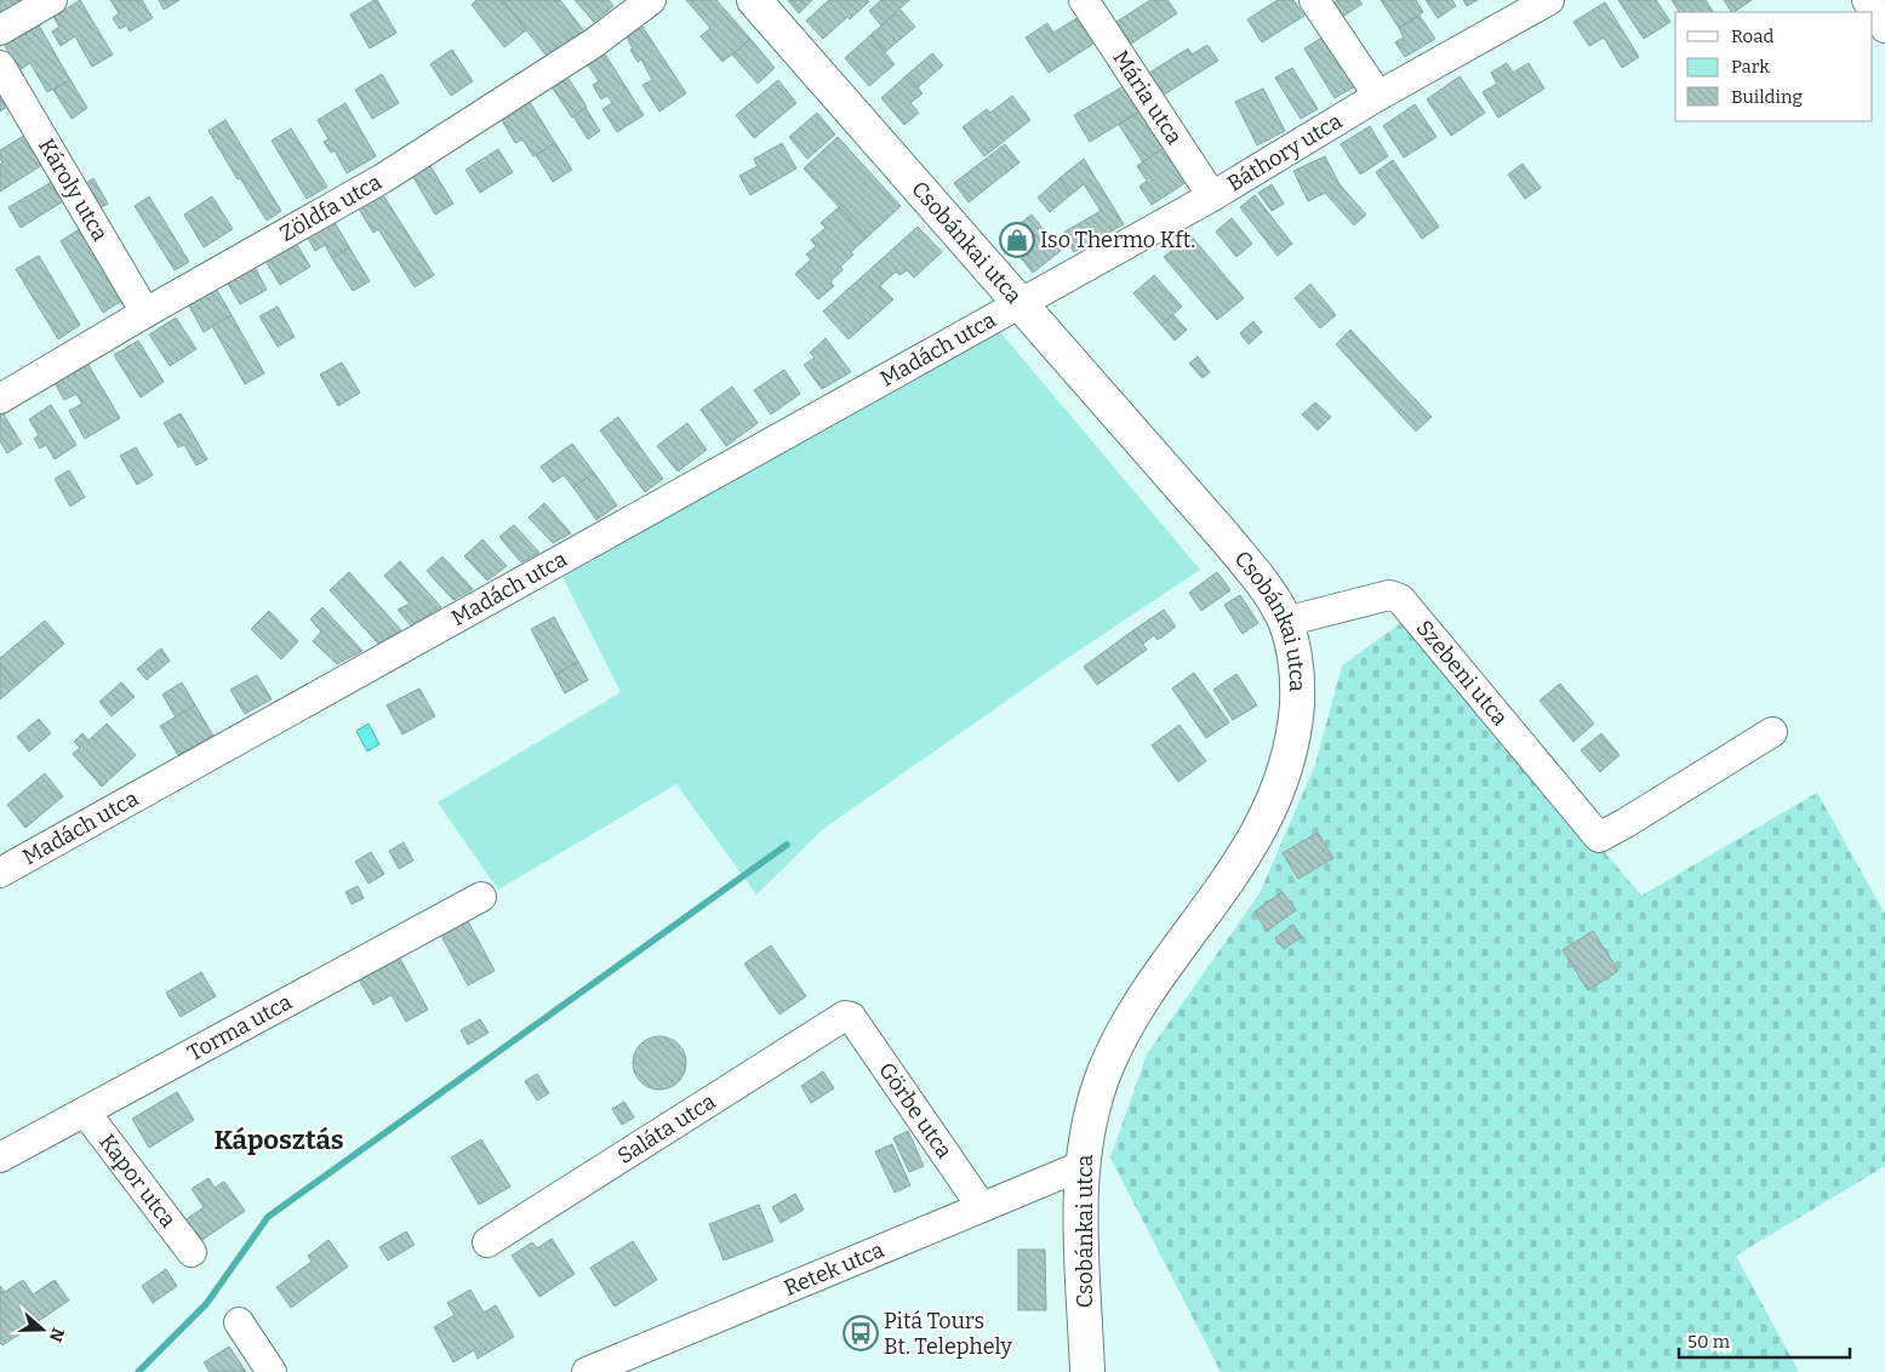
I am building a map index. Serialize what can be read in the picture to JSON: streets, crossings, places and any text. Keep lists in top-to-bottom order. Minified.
{"streets":{"main road":["Csobánkai utca"],"street":["Mária utca","Báthory utca","Károly utca","Zöldfa utca","Madách utca","Szebeni utca","Torma utca","Görbe utca","Saláta utca","Kapor utca","Retek utca"]},"crossings":[["Mária utca","Báthory utca"],["Báthory utca","Csobánkai utca"],["Báthory utca","Madách utca"],["Károly utca","Zöldfa utca"],["Csobánkai utca","Madách utca"],["Csobánkai utca","Szebeni utca"],["Csobánkai utca","Retek utca"],["Torma utca","Kapor utca"],["Görbe utca","Saláta utca"],["Görbe utca","Retek utca"]],"districts":["Káposztás"],"places":{"shop":["Iso Thermo Kft."],"bus stop":["Pitá Tours Bt. Telephely"]},"legend":["Road","Park","Building"],"scale_bar":"50 m","north":"right"}
